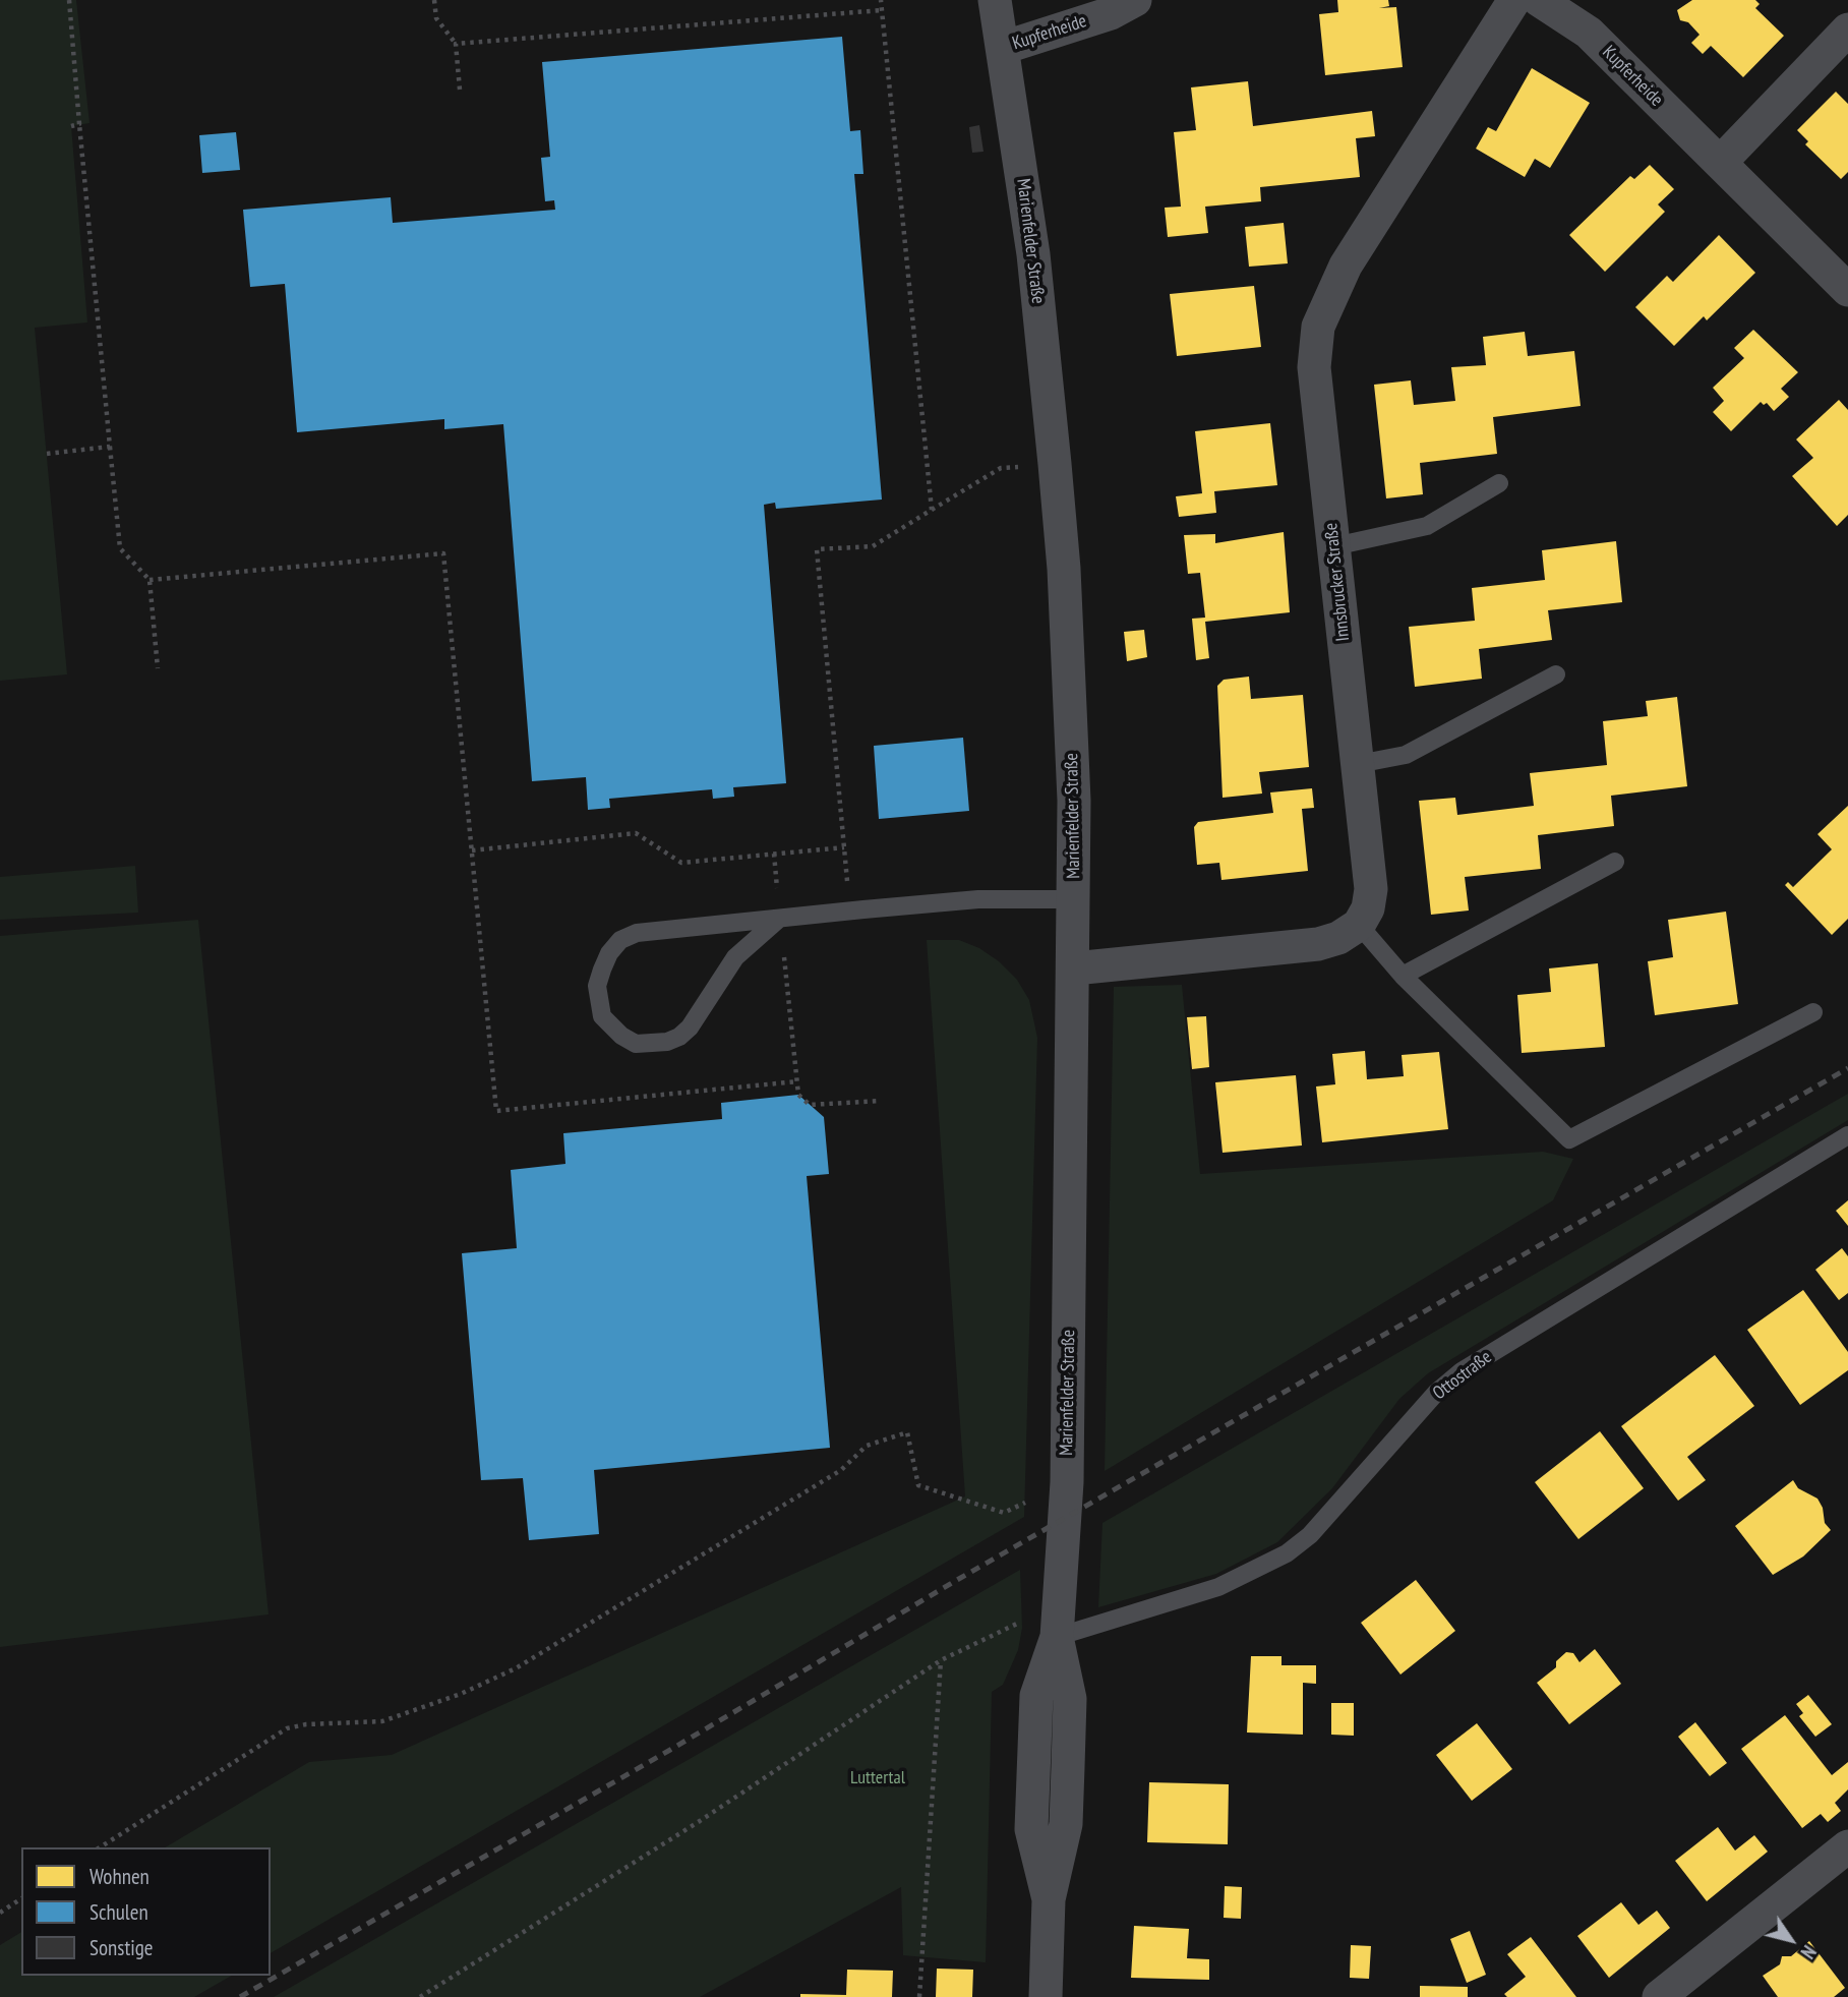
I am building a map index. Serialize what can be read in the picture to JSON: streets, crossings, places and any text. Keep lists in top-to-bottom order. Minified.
{"streets":{"street":["Kupferheide","Marienfelder Straße","Innsbrucker Straße"],"lane":["Ottostraße"]},"crossings":[["Kupferheide","Marienfelder Straße"],["Marienfelder Straße","Ottostraße"]],"parks":["Luttertal"],"legend":["Wohnen","Schulen","Sonstige"],"north":"bottom right"}
